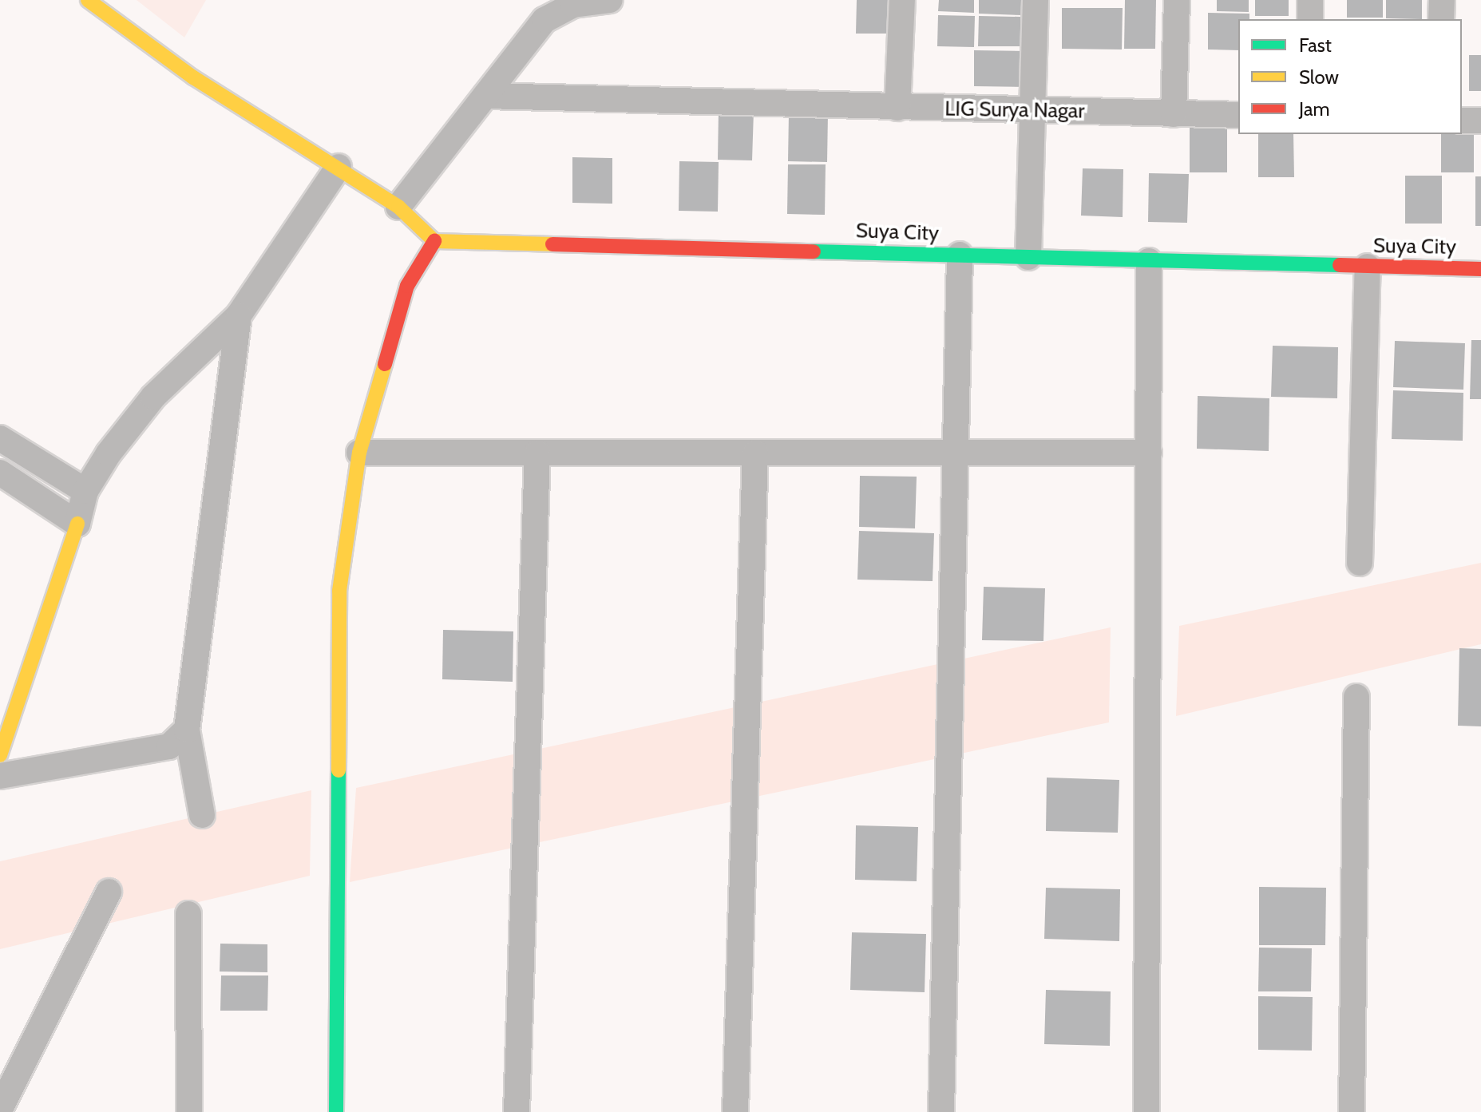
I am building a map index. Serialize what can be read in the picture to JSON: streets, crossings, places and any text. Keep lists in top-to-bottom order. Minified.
{"streets":{"street":["LIG Surya Nagar","Suya City"]},"legend":["Fast","Slow","Jam"]}
